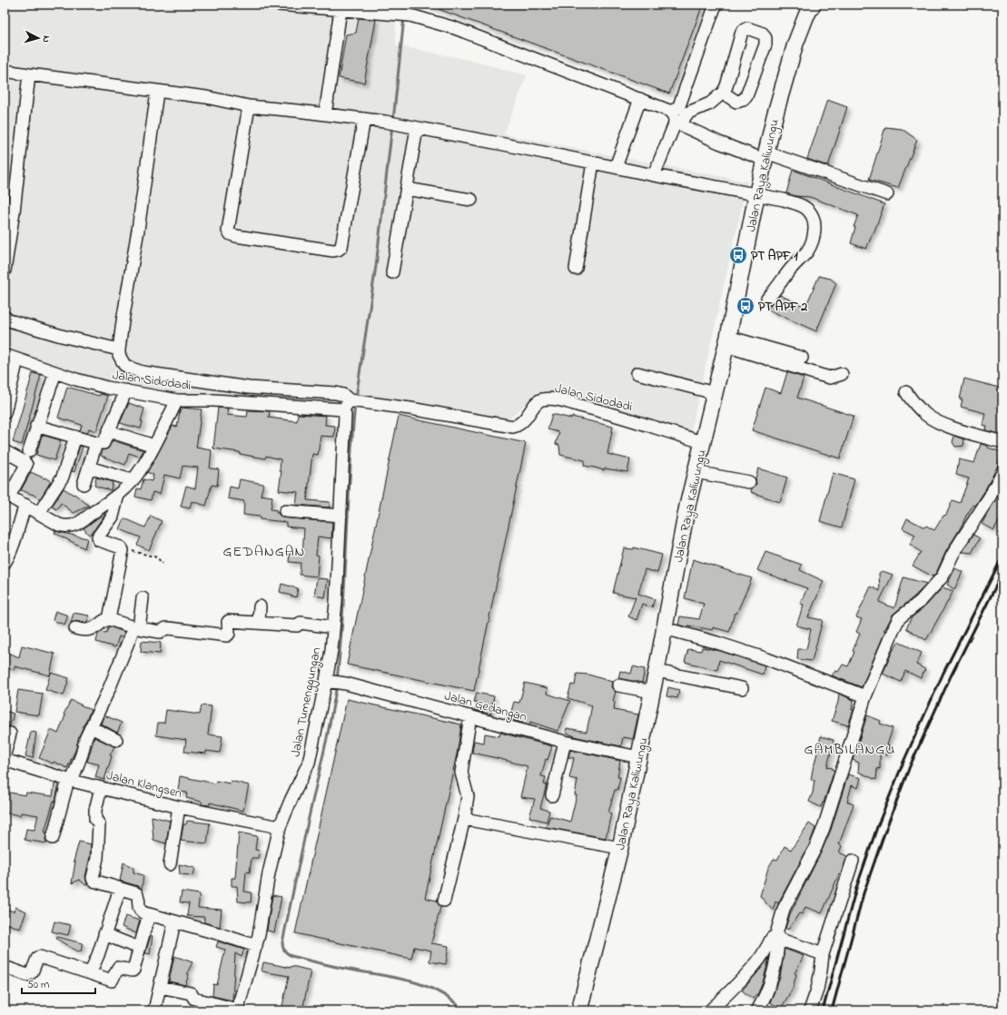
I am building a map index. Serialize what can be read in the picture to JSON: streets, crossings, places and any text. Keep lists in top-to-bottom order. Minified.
{"streets":{"main road":["Jalan Raya Kaliwungu"],"street":["Jalan Sidodadi","Jalan Tumenggungan","Jalan Gedangan","Jalan Klangsen"]},"crossings":[["Jalan Raya Kaliwungu","Jalan Sidodadi"],["Jalan Raya Kaliwungu","Jalan Gedangan"],["Jalan Sidodadi","Jalan Tumenggungan"],["Jalan Tumenggungan","Jalan Gedangan"],["Jalan Tumenggungan","Jalan Klangsen"]],"districts":["GEDANGAN","GAMBILANGU"],"places":{"bus stop":["PT APF 1","PT APF 2"]},"scale_bar":"50 m","north":"right"}
